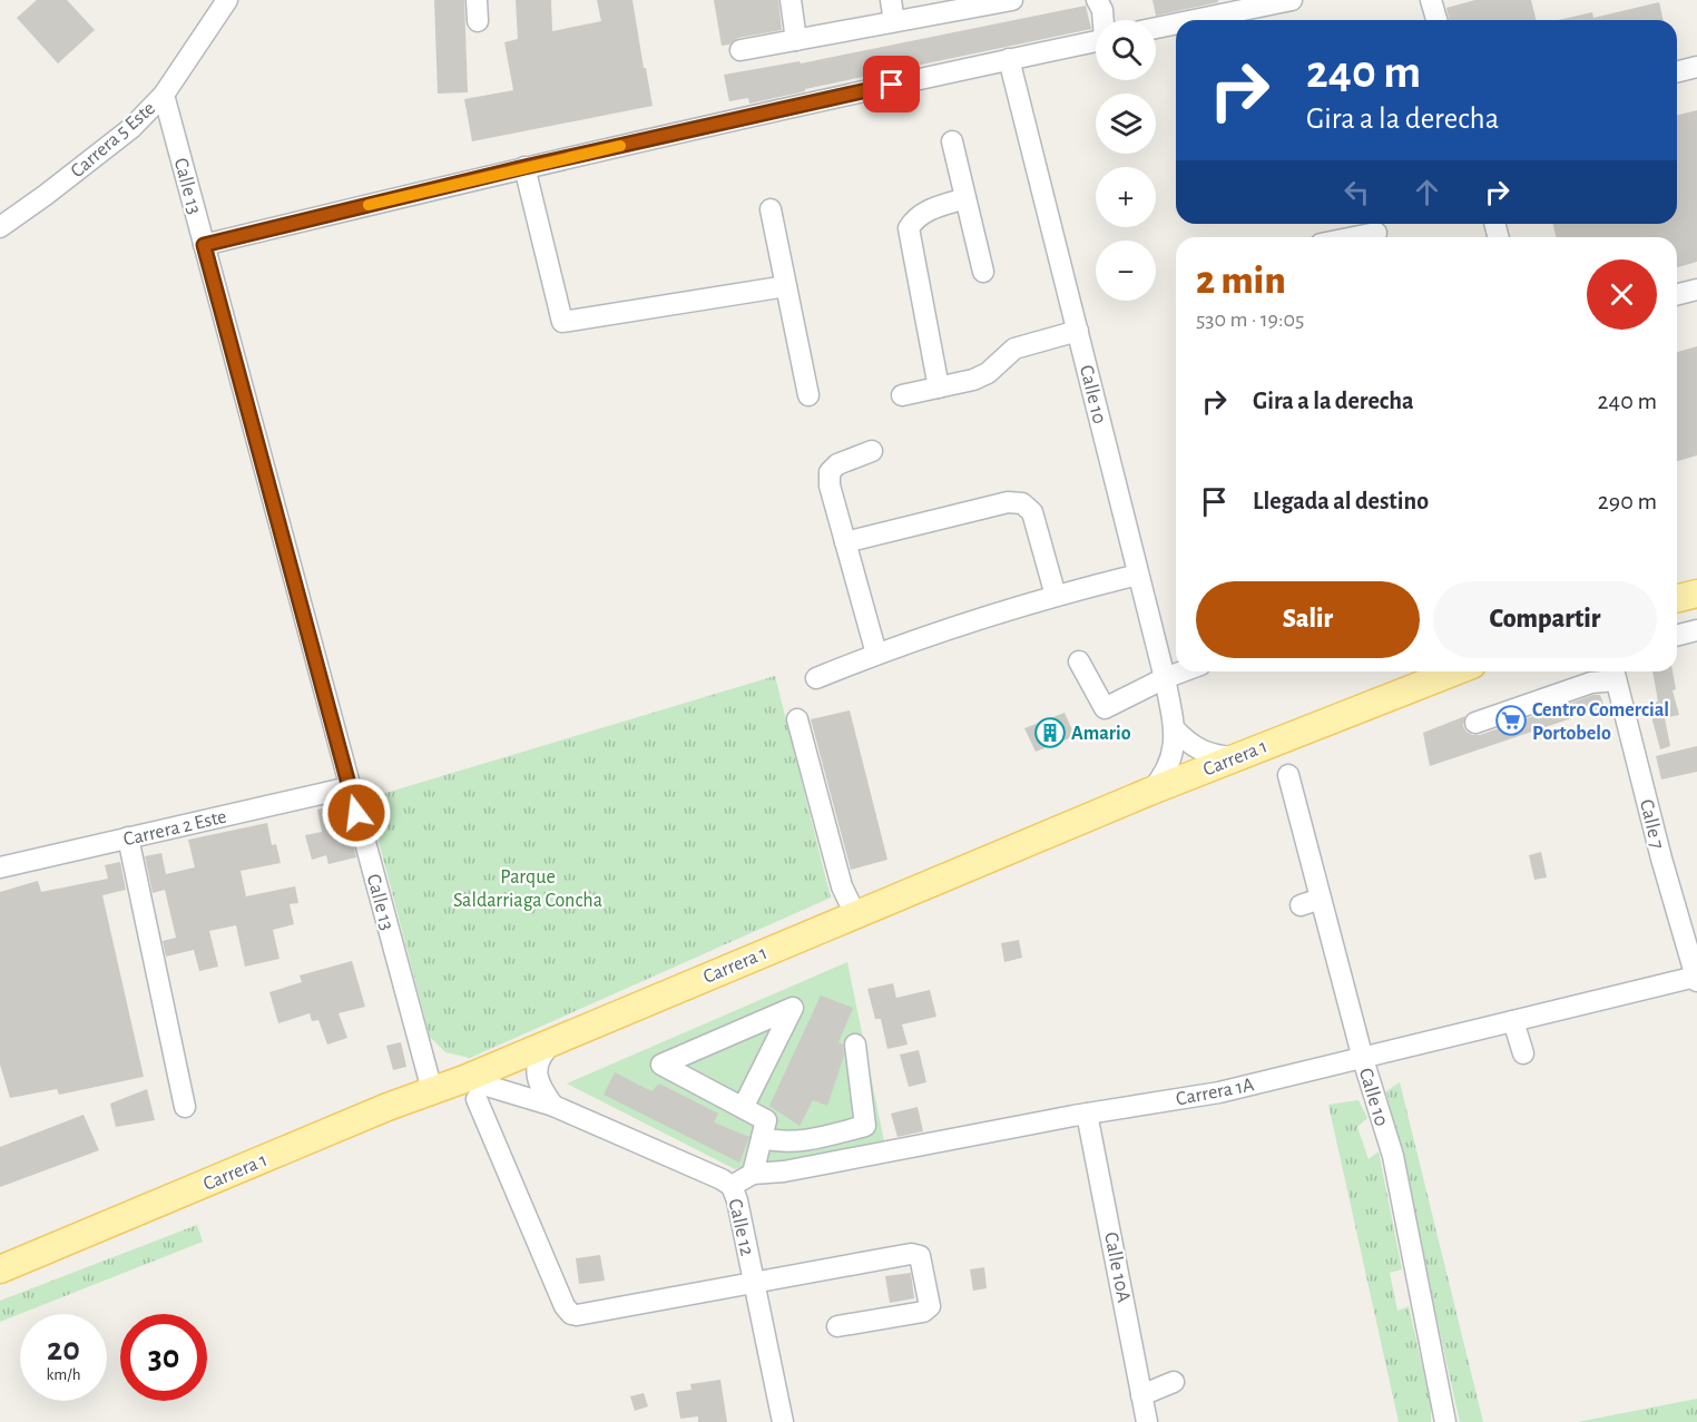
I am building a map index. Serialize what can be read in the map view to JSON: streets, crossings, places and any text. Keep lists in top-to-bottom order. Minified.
{"streets":{"main road":["Carrera 1"],"street":["Carrera 5 Este","Calle 13","Calle 10","Calle 7","Carrera 2 Este","Carrera 1A","Calle 12","Calle 10A"]},"crossings":[["Carrera 5 Este","Calle 13"],["Calle 13","Carrera 1"],["Calle 13","Carrera 2 Este"],["Calle 10","Carrera 1A"],["Carrera 1","Calle 12"],["Calle 7","Carrera 1A"],["Carrera 1A","Calle 12"],["Carrera 1A","Calle 10A"]],"parks":["Parque Saldarriaga Concha"],"places":{"supermarket":["Centro Comercial Portobelo"],"building":["Amario"]},"page":{"map_buttons":["+","−"],"turn":["240 m","Gira a la derecha"],"heading":["2 min","530 m · 19:05"],"list":[{"name":"Gira a la derecha","value":"240 m"},{"name":"Llegada al destino","value":"290 m"}],"buttons":["Salir","Compartir"],"speed":"20 km/h","limit":"30"}}
